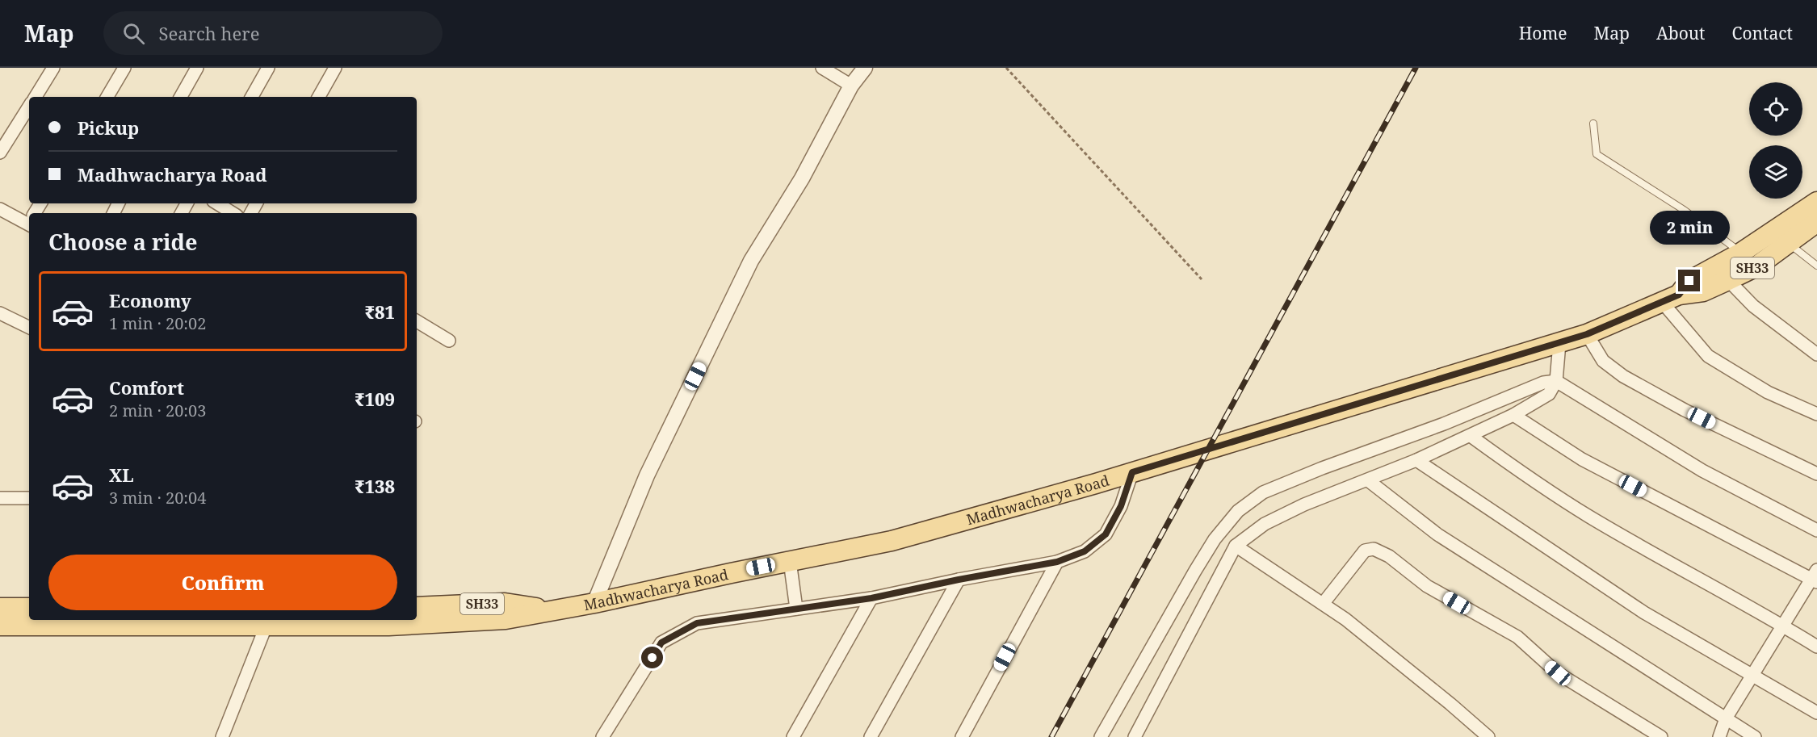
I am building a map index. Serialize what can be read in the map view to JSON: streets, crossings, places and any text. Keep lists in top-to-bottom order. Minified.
{"streets":{"main road":["SH33","Madhwacharya Road"]},"page":{"header":"Map","search":"Search here","nav":["Home","Map","About","Contact"],"banner":["Pickup","Madhwacharya Road"],"bubble":"2 min","heading":"Choose a ride","list":[{"name":"Economy","note":"1 min · 20:02","value":"₹81"},{"name":"Comfort","note":"2 min · 20:03","value":"₹109"},{"name":"XL","note":"3 min · 20:04","value":"₹138"}],"buttons":"Confirm"}}
